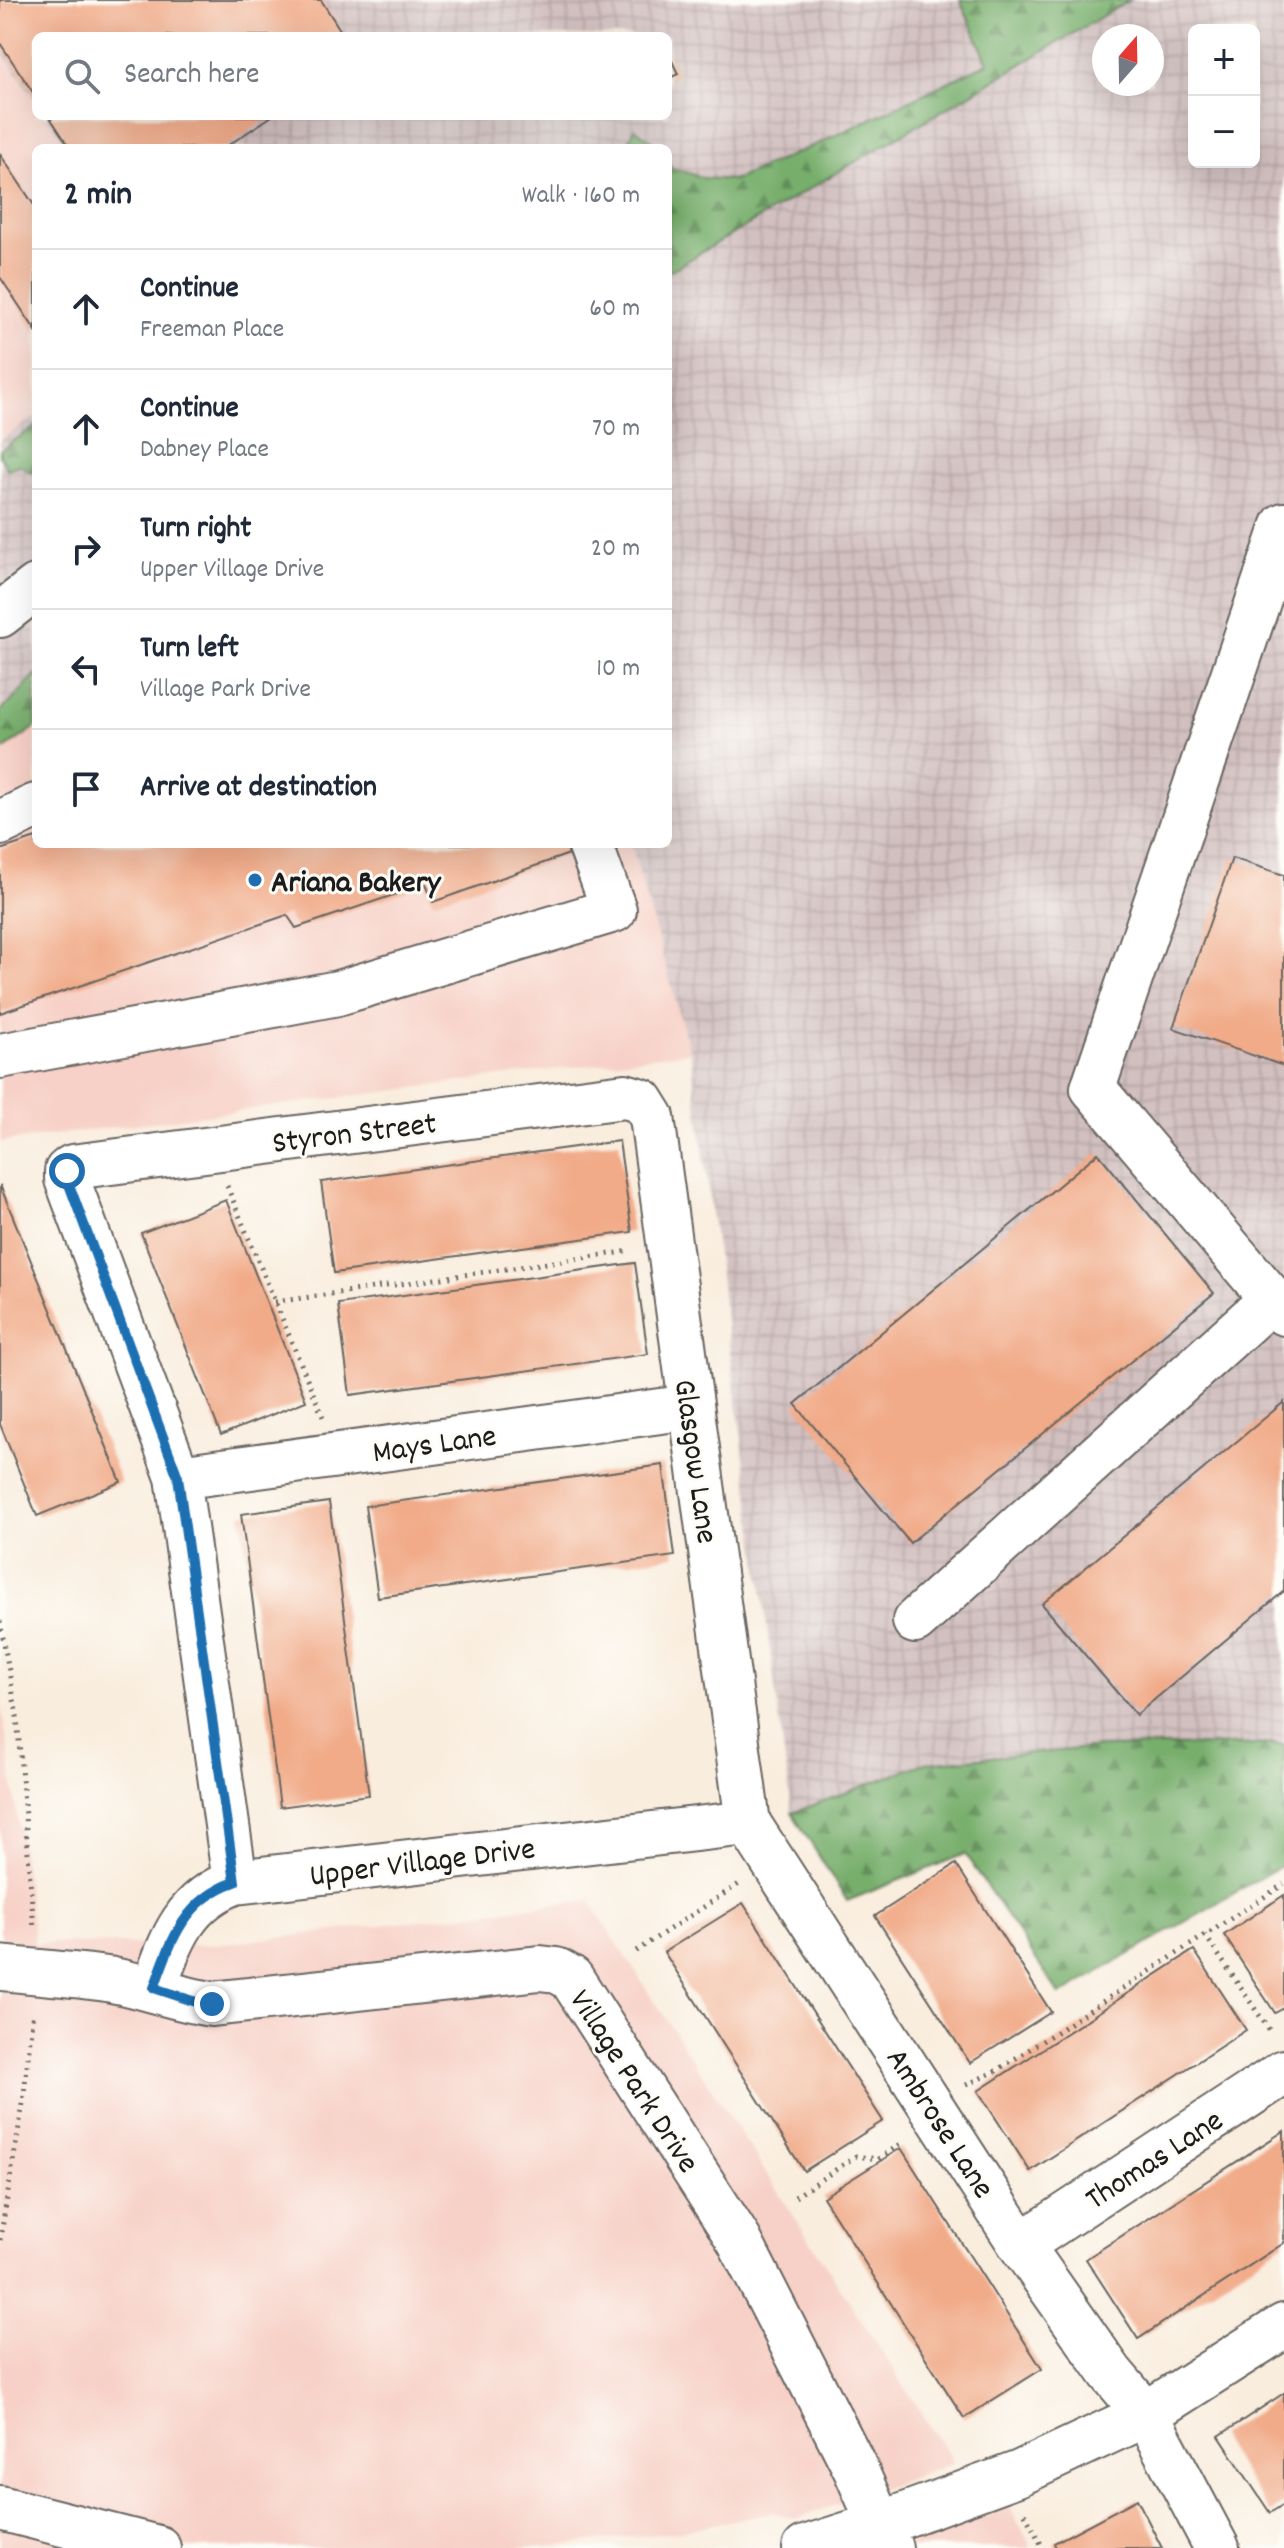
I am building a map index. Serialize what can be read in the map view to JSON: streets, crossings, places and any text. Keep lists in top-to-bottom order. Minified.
{"streets":{"street":["Styron Street","Mays Lane","Glasgow Lane","Upper Village Drive","Village Park Drive","Ambrose Lane","Thomas Lane"]},"crossings":[["Styron Street","Mays Lane"],["Styron Street","Glasgow Lane"],["Mays Lane","Glasgow Lane"],["Glasgow Lane","Upper Village Drive"],["Glasgow Lane","Ambrose Lane"],["Upper Village Drive","Village Park Drive"],["Upper Village Drive","Ambrose Lane"],["Ambrose Lane","Thomas Lane"]],"places":["Ariana Bakery"],"north":"top","page":{"map_buttons":["+","−"],"search":"Search here","heading":["2 min","Walk · 160 m"],"list":[["Continue","Freeman Place","60 m"],["Continue","Dabney Place","70 m"],["Turn right","Upper Village Drive","20 m"],["Turn left","Village Park Drive","10 m"],"Arrive at destination"]}}
